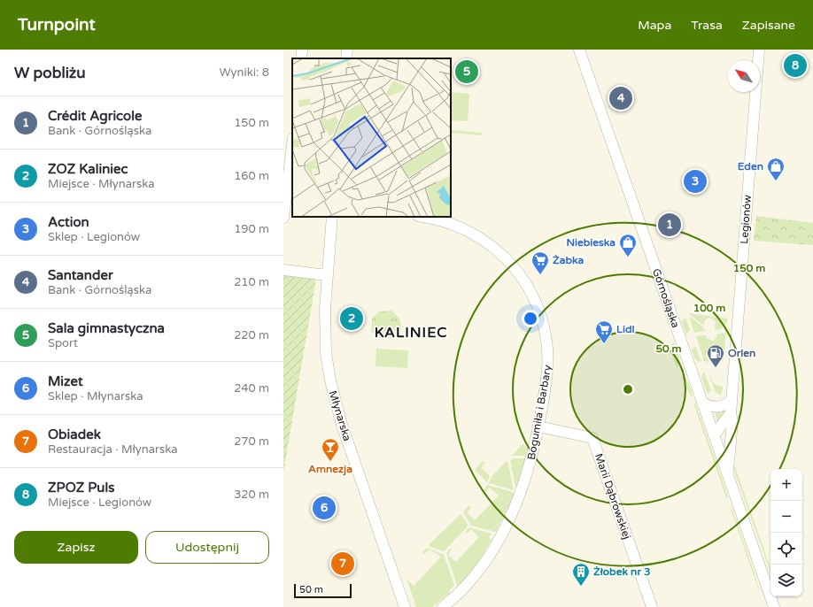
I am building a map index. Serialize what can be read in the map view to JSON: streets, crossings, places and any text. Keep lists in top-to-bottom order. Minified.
{"streets":{"street":["Legionów","Górnośląska","Bogumiła i Barbary","Młynarska","Marii Dąbrowskiej"]},"crossings":[["Legionów","Górnośląska"],["Bogumiła i Barbary","Marii Dąbrowskiej"]],"districts":["KALINIEC"],"places":{"shop":["Eden","Niebieska"],"supermarket":["Żabka","Lidl"],"fuel station":["Orlen"],"bar":["Amnezja"],"building":["Żłobek nr 3"]},"scale_bar":"50 m","north":"top left","page":{"header":"Turnpoint","nav":["Mapa","Trasa","Zapisane"],"heading":["W pobliżu","Wyniki: 8"],"pins":["8","5","4","3","1","2","6","7"],"list":[{"mark":"1","name":"Crédit Agricole","note":"Bank · Górnośląska","value":"150 m"},{"mark":"2","name":"ZOZ Kaliniec","note":"Miejsce · Młynarska","value":"160 m"},{"mark":"3","name":"Action","note":"Sklep · Legionów","value":"190 m"},{"mark":"4","name":"Santander","note":"Bank · Górnośląska","value":"210 m"},{"mark":"5","name":"Sala gimnastyczna","note":"Sport","value":"220 m"},{"mark":"6","name":"Mizet","note":"Sklep · Młynarska","value":"240 m"},{"mark":"7","name":"Obiadek","note":"Restauracja · Młynarska","value":"270 m"},{"mark":"8","name":"ZPOZ Puls","note":"Miejsce · Legionów","value":"320 m"}],"map_buttons":["+","−"],"buttons":["Zapisz","Udostępnij"],"scale":"50 m"},"rings":["150 m","100 m","50 m"]}
